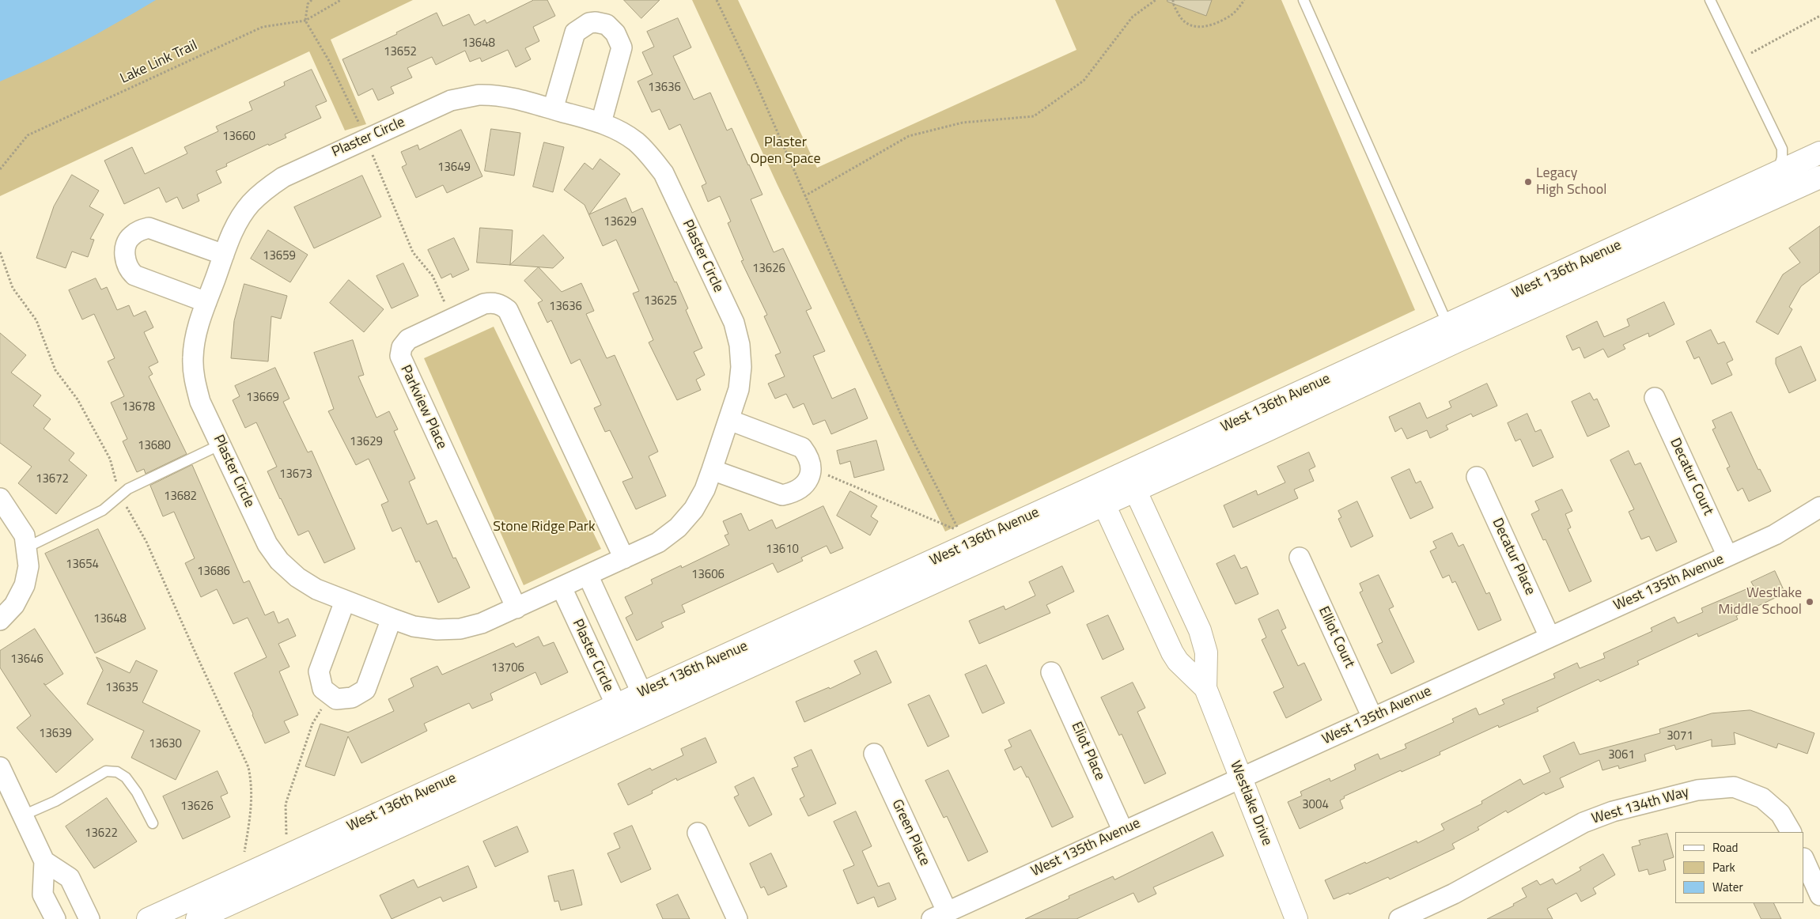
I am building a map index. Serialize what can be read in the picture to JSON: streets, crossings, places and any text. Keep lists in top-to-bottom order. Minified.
{"streets":{"main road":["West 136th Avenue","Westlake Drive"],"street":["Plaster Circle","Parkview Place","Decatur Court","Decatur Place","West 135th Avenue","Elliot Court","Eliot Place","West 134th Way","Green Place"],"path":["Lake Link Trail"]},"crossings":[["Plaster Circle","West 136th Avenue"],["Plaster Circle","Parkview Place"],["West 136th Avenue","Westlake Drive"],["Decatur Court","West 135th Avenue"],["Decatur Place","West 135th Avenue"],["West 135th Avenue","Elliot Court"],["West 135th Avenue","Eliot Place"],["West 135th Avenue","Westlake Drive"],["West 135th Avenue","Green Place"]],"parks":["Plaster Open Space","Stone Ridge Park"],"places":["Legacy High School","Westlake Middle School"],"house_numbers":["13648","13652","13636","13660","13649","13629","13659","13626","13625","13636","13669","13678","13629","13680","13673","13672","13682","13610","13654","13686","13606","13648","13646","13706","13635","13639","3071","13630","3061","3004","13626","13622"],"legend":["Road","Park","Water"]}
